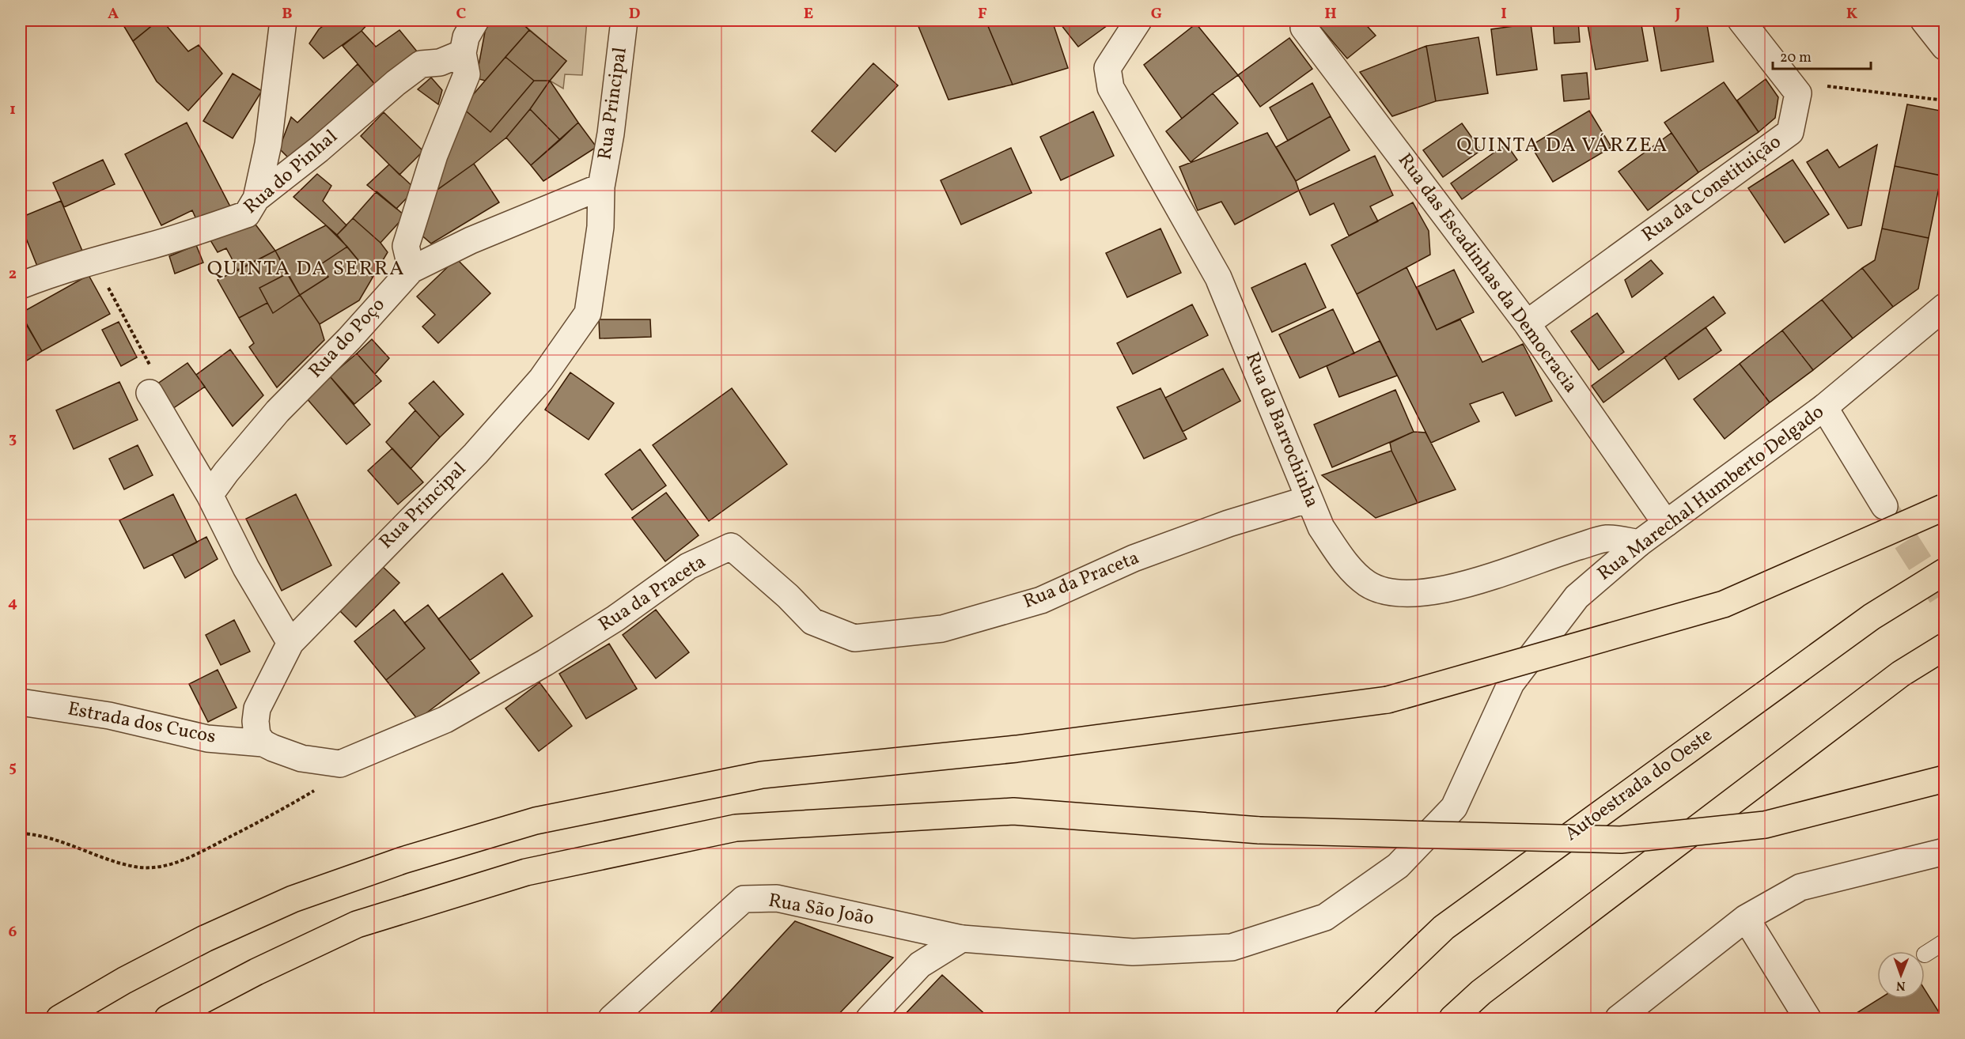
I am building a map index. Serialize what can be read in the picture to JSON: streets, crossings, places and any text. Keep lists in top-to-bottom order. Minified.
{"streets":{"highway":["Autoestrada do Oeste"],"street":["Rua Principal","Rua do Pinhal","Rua da Constituição","Rua das Escadinhas da Democracia","Rua do Poço","Rua da Barrochinha","Rua Marechal Humberto Delgado","Rua da Praceta","Estrada dos Cucos","Rua São João"]},"crossings":[["Rua Principal","Rua do Poço"],["Rua Principal","Estrada dos Cucos"],["Rua da Constituição","Rua das Escadinhas da Democracia"],["Rua das Escadinhas da Democracia","Rua Marechal Humberto Delgado"],["Rua da Barrochinha","Rua Marechal Humberto Delgado"],["Rua da Barrochinha","Rua da Praceta"],["Rua Marechal Humberto Delgado","Rua São João"]],"districts":["QUINTA DA VÁRZEA","QUINTA DA SERRA"],"scale_bar":"20 m","north":"bottom","grid":{"columns":["A","B","C","D","E","F","G","H","I","J","K"],"rows":["1","2","3","4","5","6"]}}
